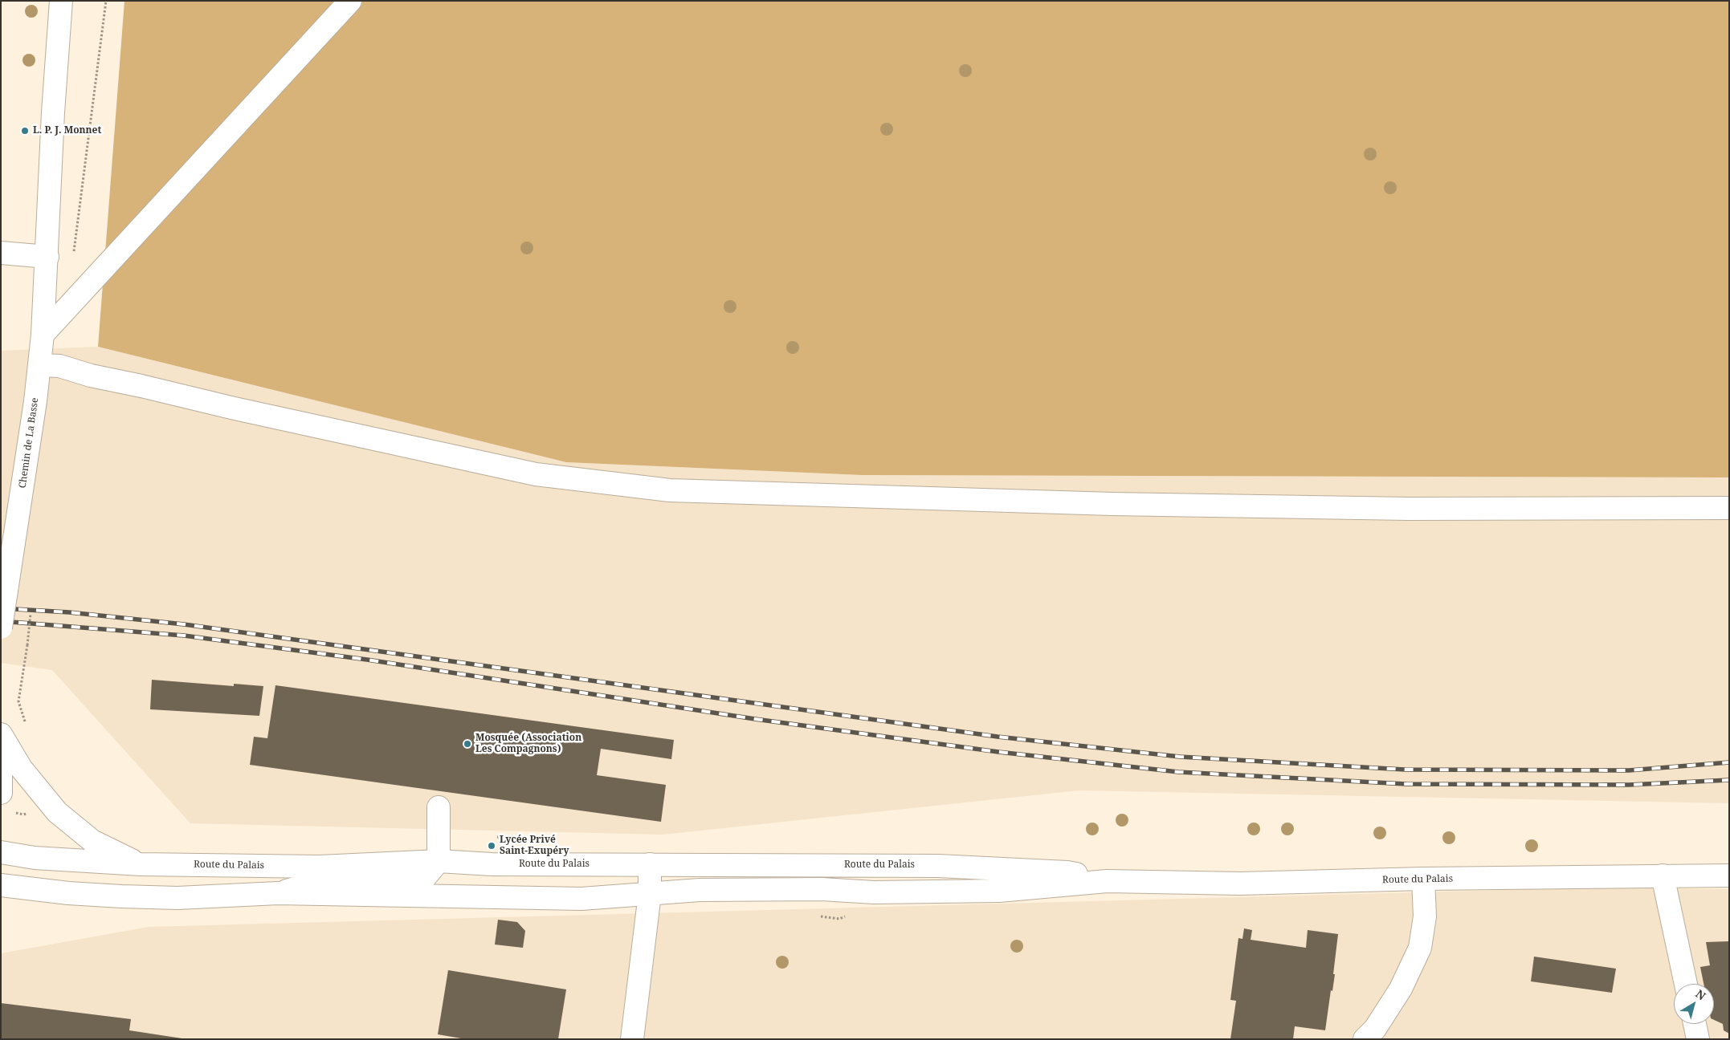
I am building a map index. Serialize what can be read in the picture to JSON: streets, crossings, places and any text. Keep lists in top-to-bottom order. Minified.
{"streets":{"main road":["Chemin de La Basse","Route du Palais"]},"places":["L. P. J. Monnet","Mosquée (Association Les Compagnons)","Lycée Privé Saint-Exupéry"],"north":"top right"}
